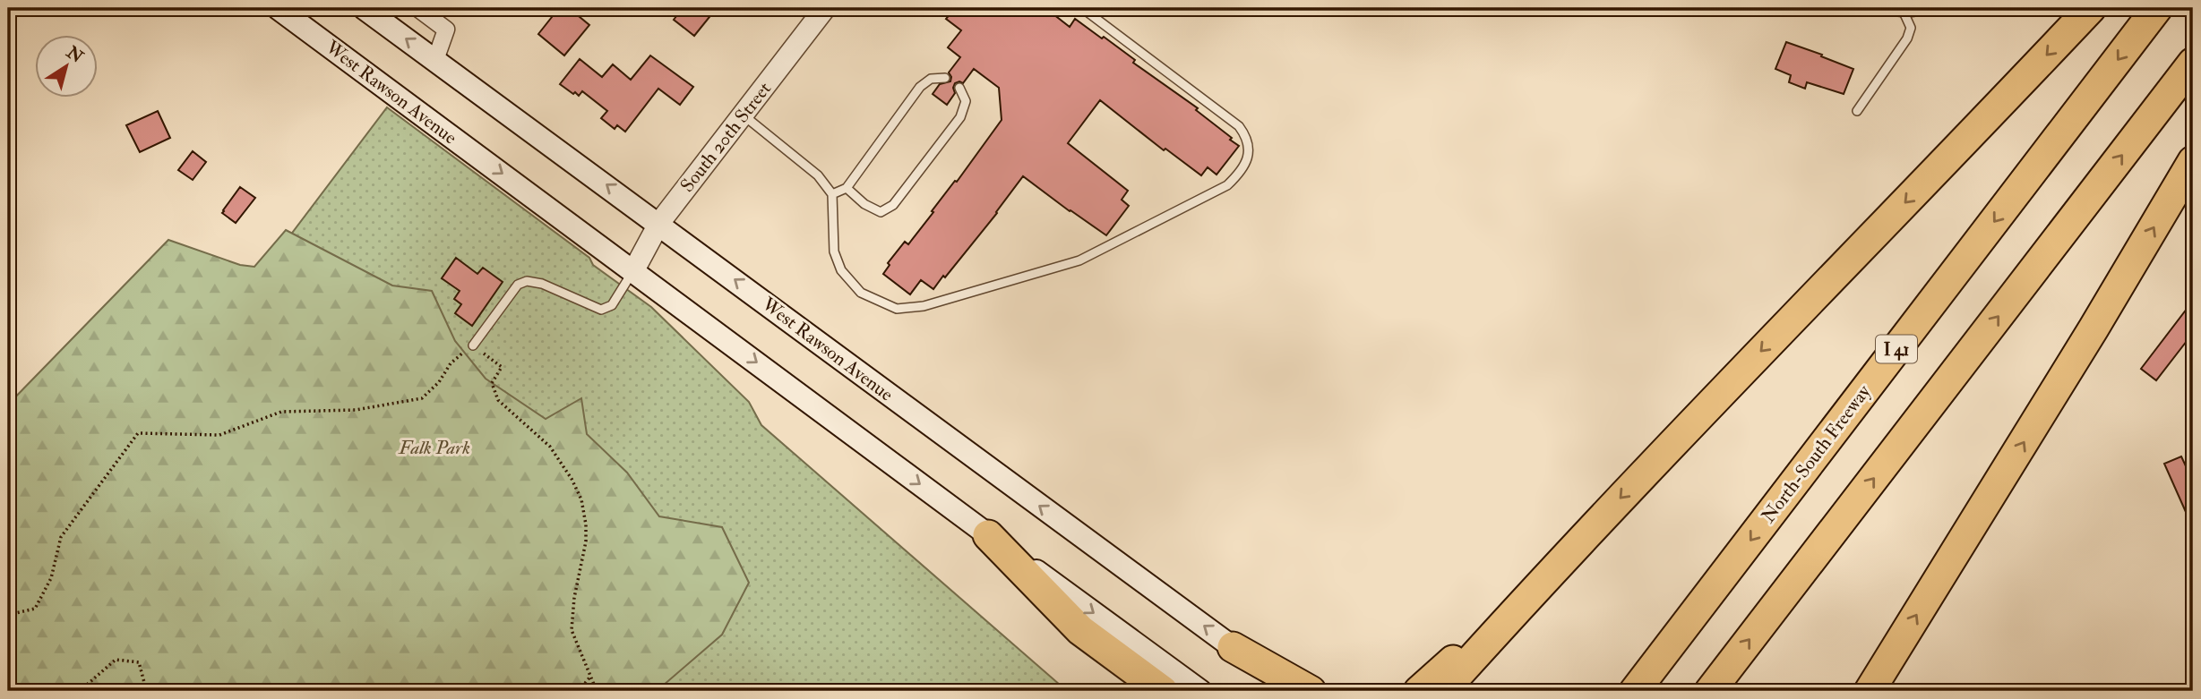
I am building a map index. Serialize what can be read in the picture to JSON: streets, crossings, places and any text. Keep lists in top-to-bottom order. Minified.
{"streets":{"highway":["I 41","North-South Freeway"],"main road":["West Rawson Avenue"],"street":["South 20th Street"]},"crossings":[["West Rawson Avenue","South 20th Street"]],"parks":["Falk Park"],"north":"top right"}
